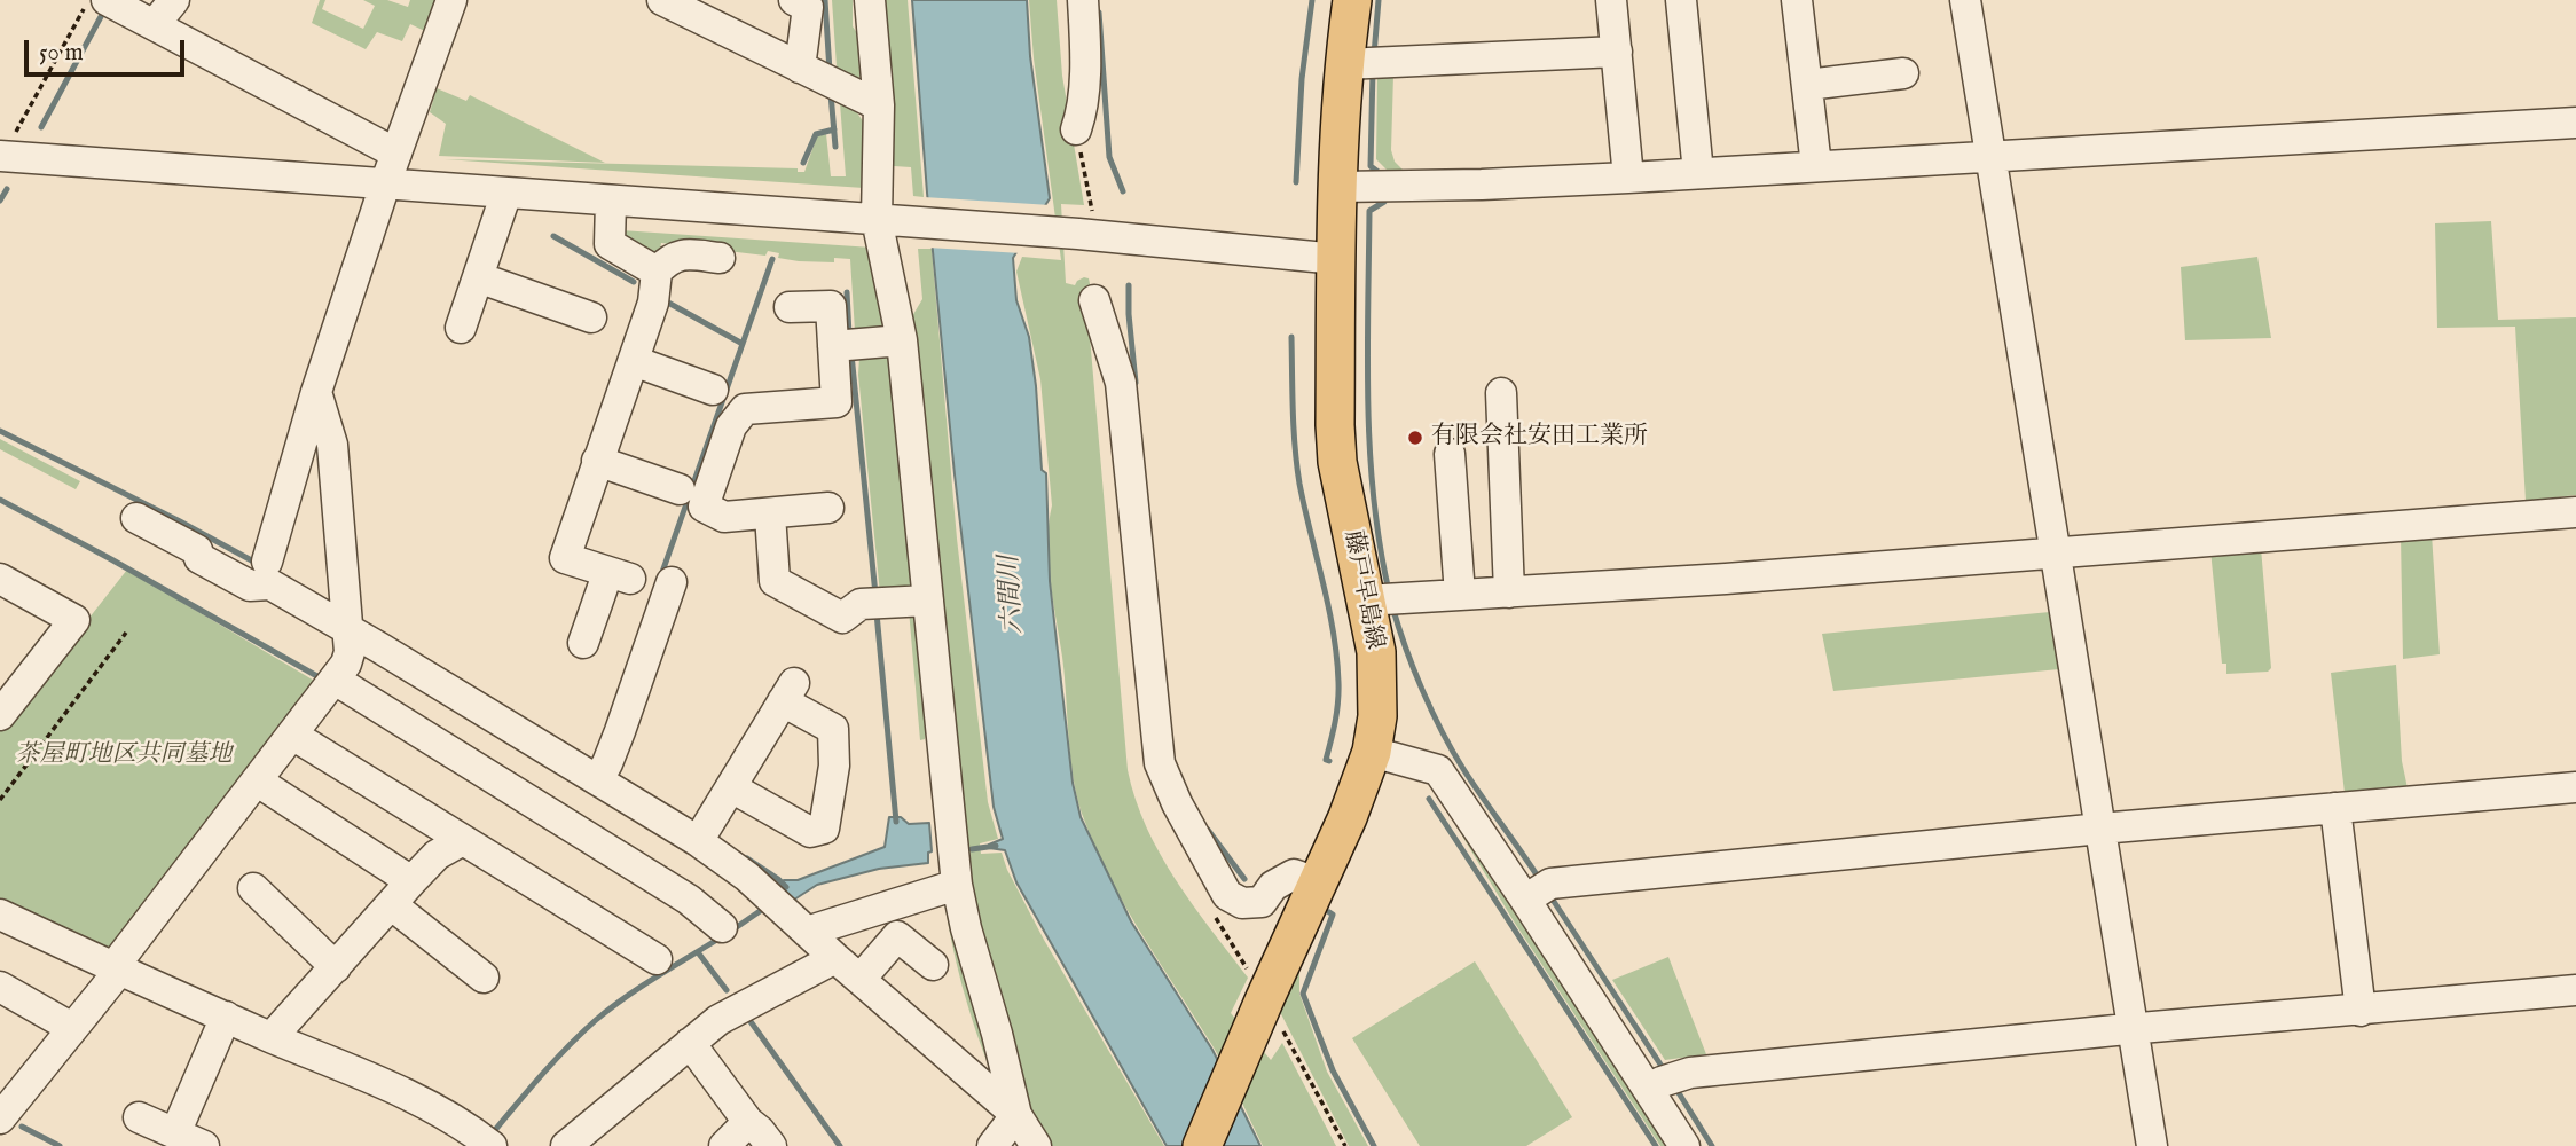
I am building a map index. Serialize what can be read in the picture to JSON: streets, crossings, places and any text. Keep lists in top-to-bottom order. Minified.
{"streets":{"main road":["藤戸早島線"]},"water":["六間川"],"parks":["茶屋町地区共同墓地"],"places":["有限会社安田工業所"],"scale_bar":"50 m"}
